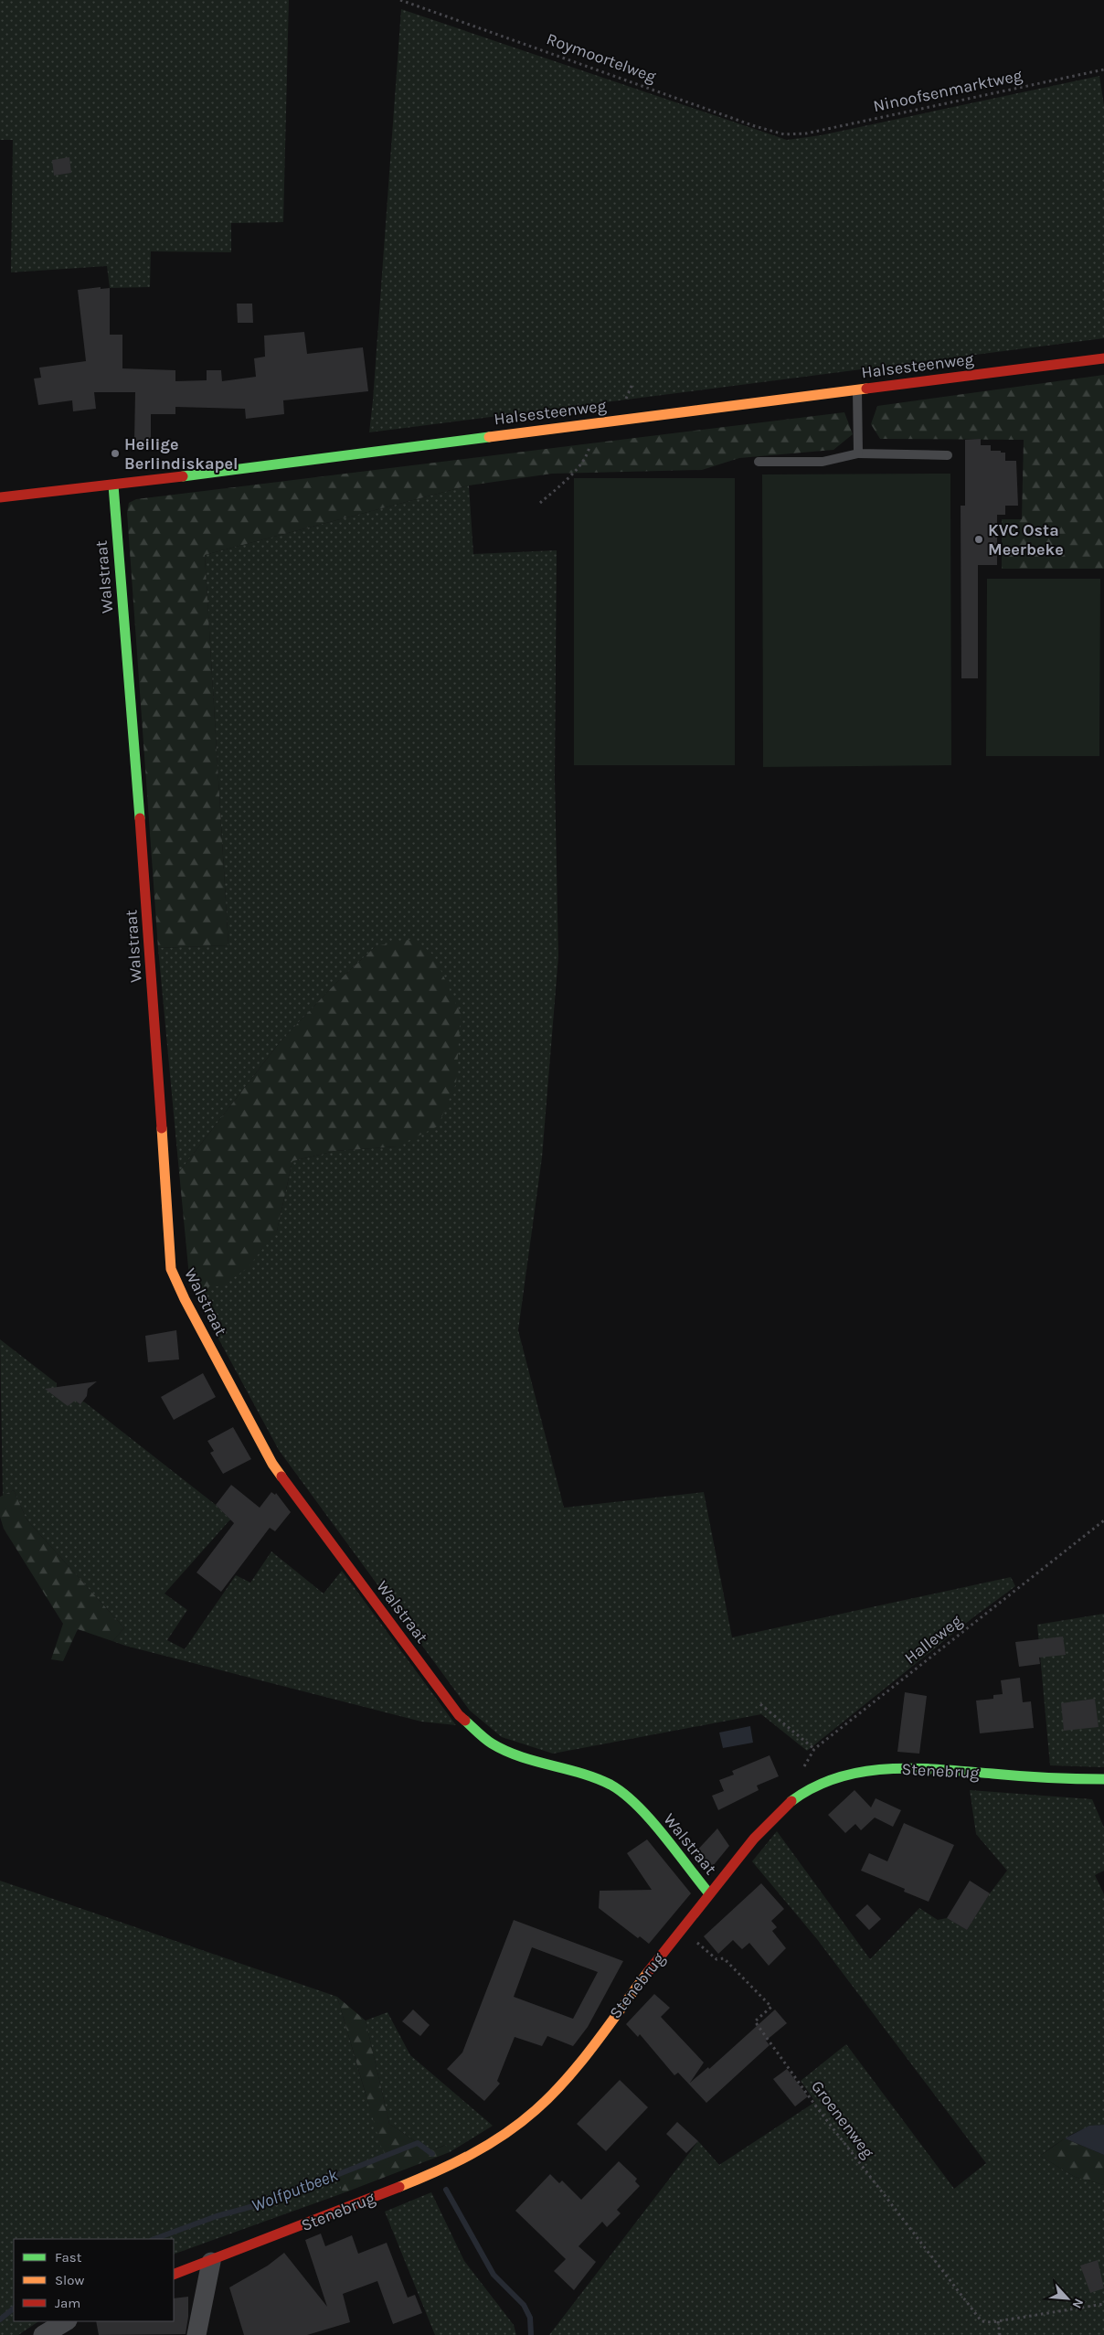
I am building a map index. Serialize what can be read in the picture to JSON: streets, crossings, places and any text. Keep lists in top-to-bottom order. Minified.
{"streets":{"street":["Halsesteenweg","Walstraat","Stenebrug"],"path":["Roymoortelweg","Ninoofsenmarktweg","Halleweg","Groenenweg"]},"crossings":[["Roymoortelweg","Ninoofsenmarktweg"],["Halsesteenweg","Walstraat"],["Walstraat","Stenebrug"],["Halleweg","Stenebrug"],["Stenebrug","Groenenweg"]],"water":["Wolfputbeek"],"places":["Heilige Berlindiskapel","KVC Osta Meerbeke"],"legend":["Fast","Slow","Jam"],"north":"bottom right"}
